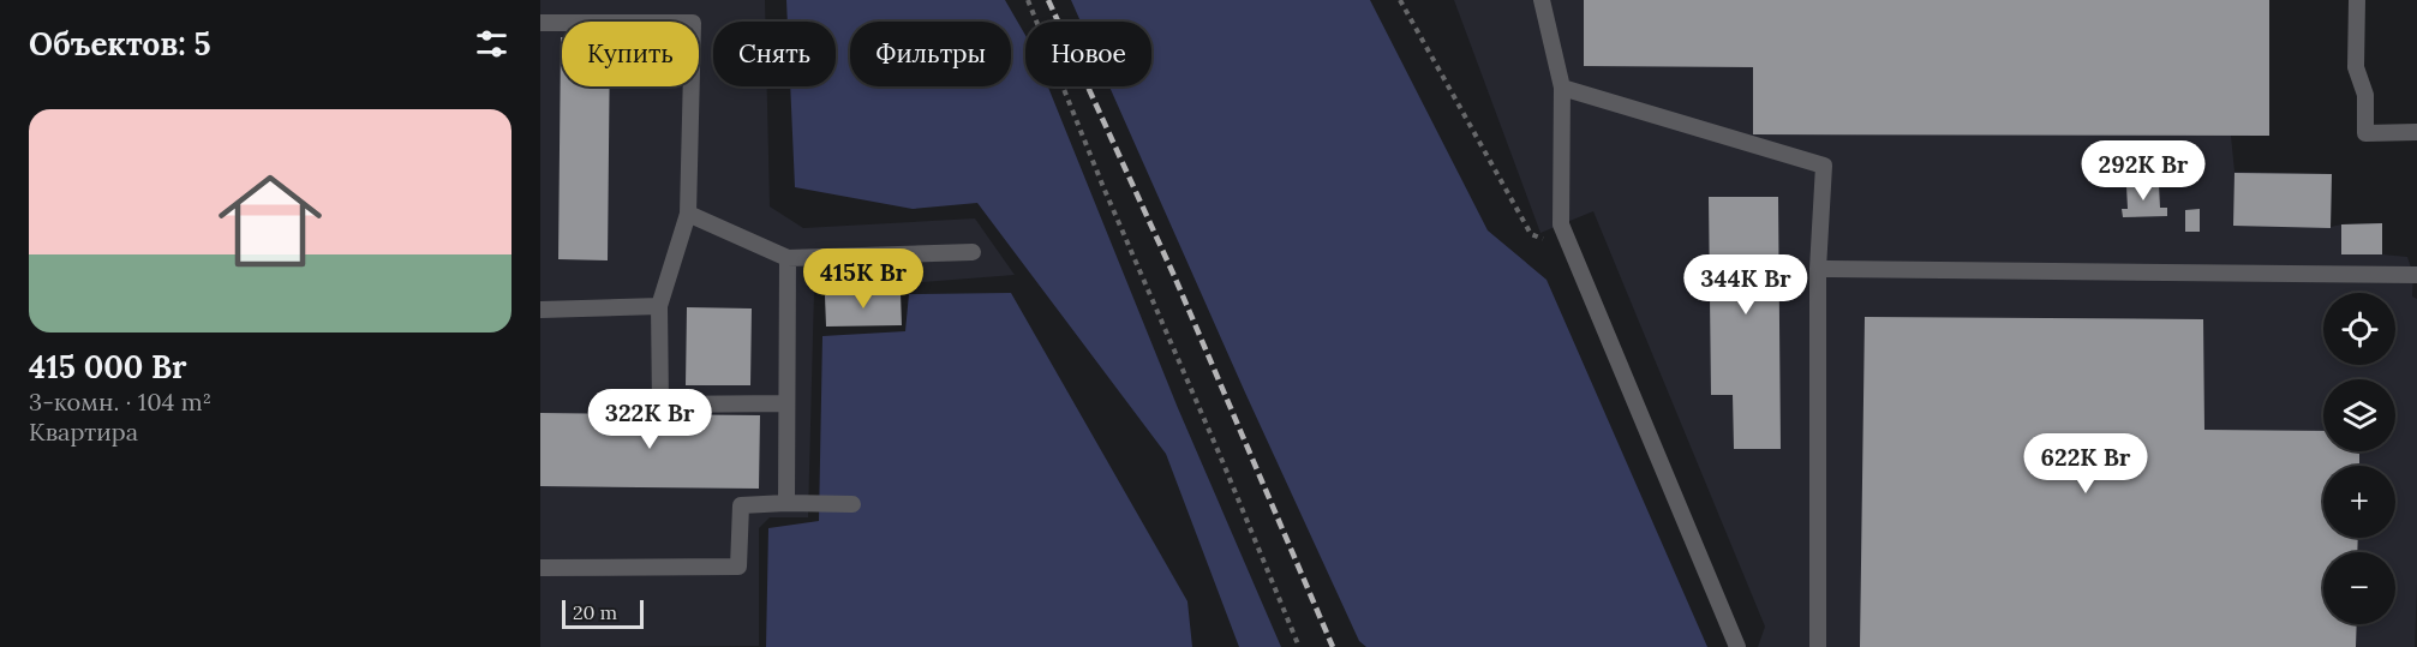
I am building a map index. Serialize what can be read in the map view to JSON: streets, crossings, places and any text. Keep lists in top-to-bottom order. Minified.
{"scale_bar":"20 m","page":{"heading":"Объектов: 5","chip":["Купить","Снять","Фильтры","Новое"],"list":[{"name":"415 000 Br","note":"3-комн. · 104 m² · Квартира"}],"price":["292K Br","415K Br","344K Br","322K Br","622K Br"],"map_buttons":["+","−"],"scale":"20 m"}}
